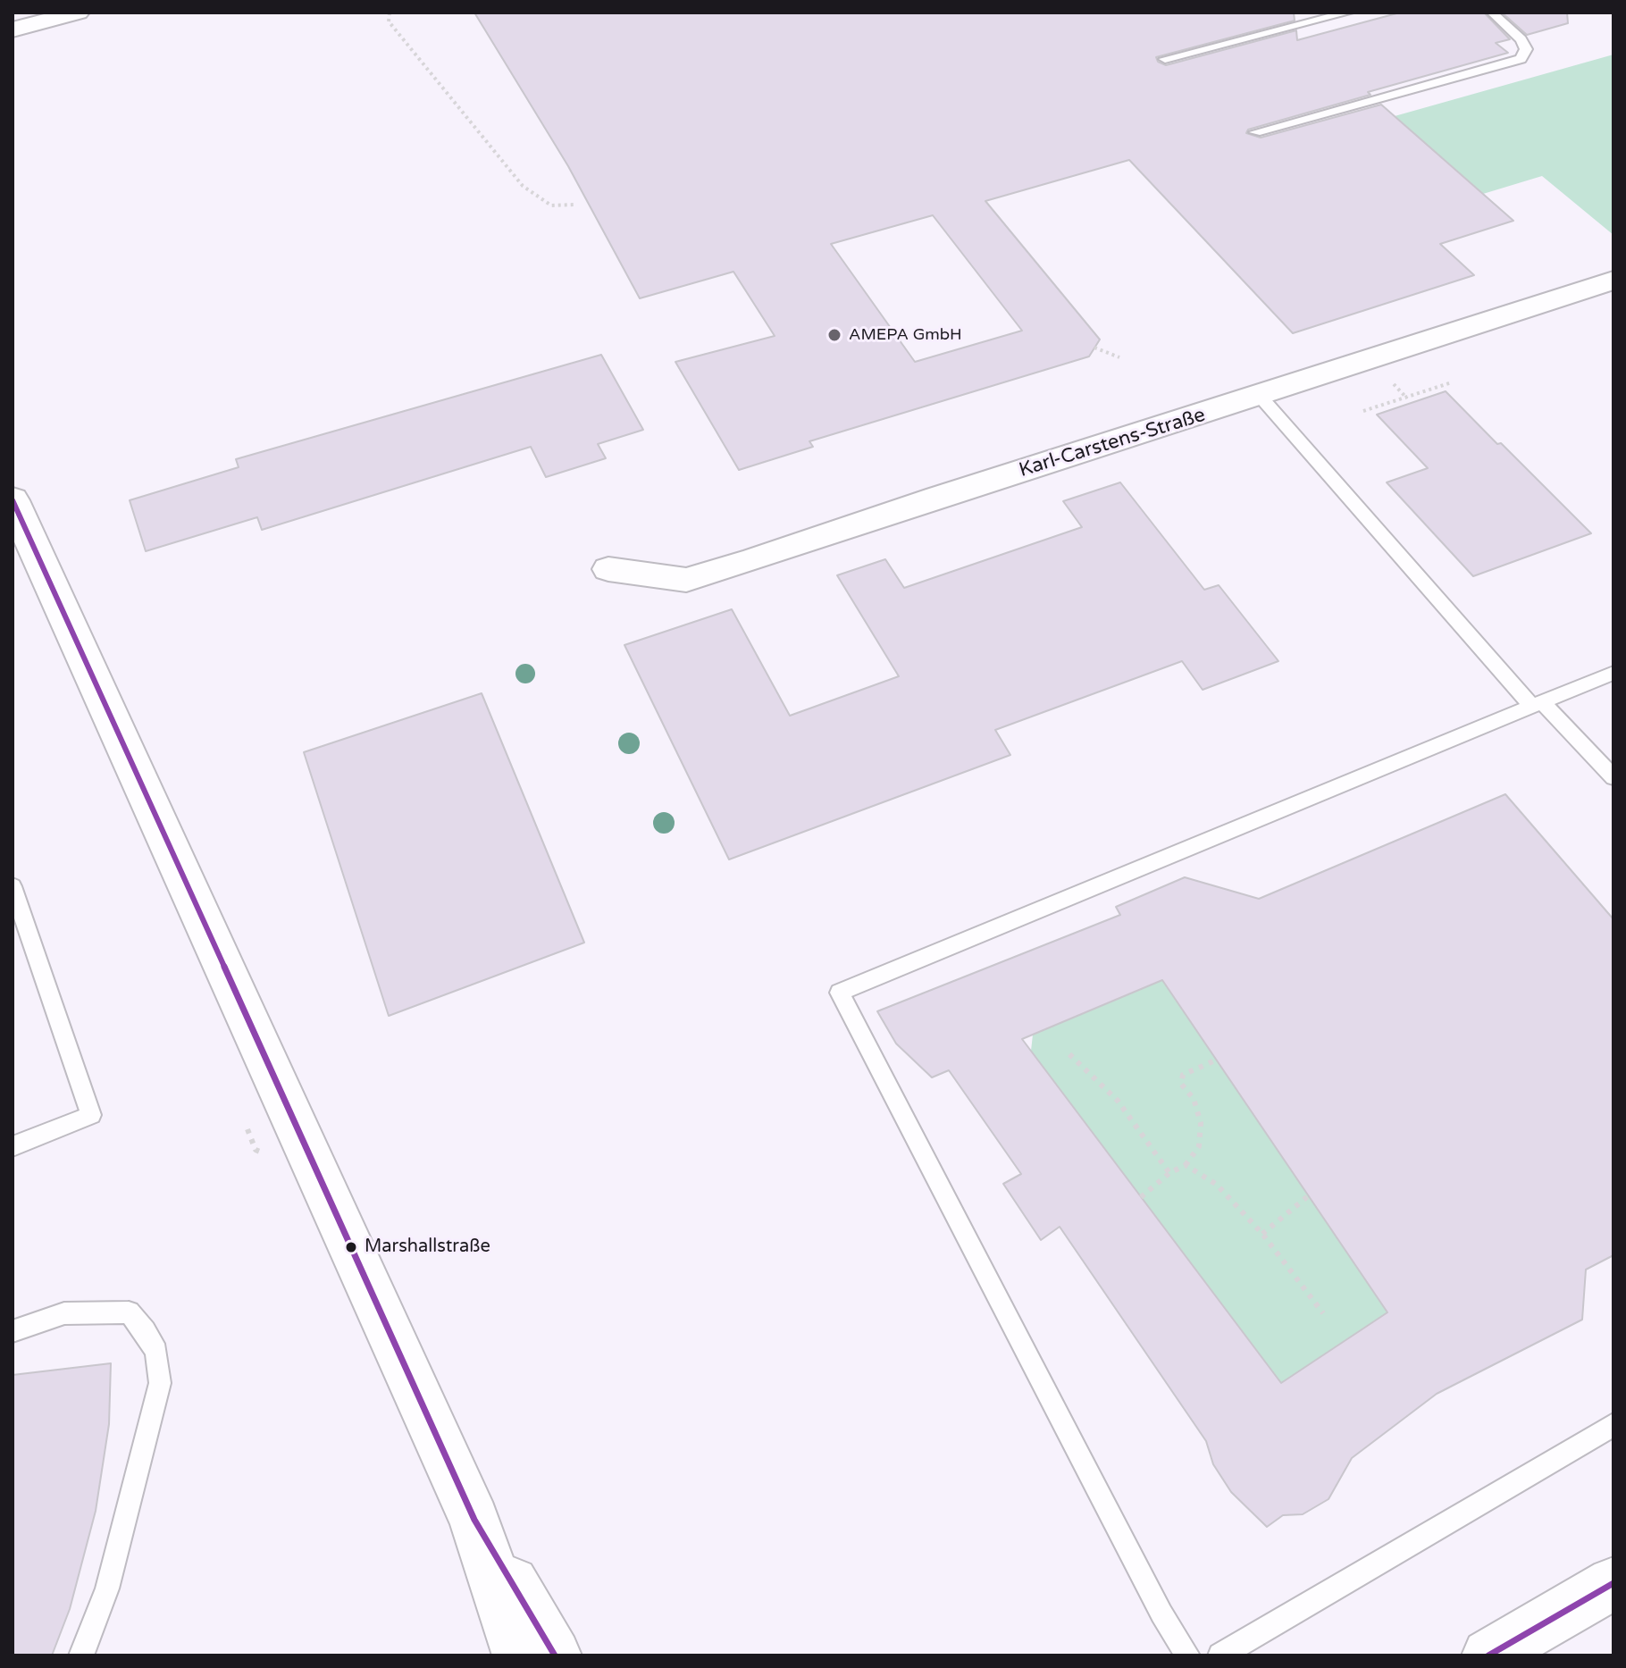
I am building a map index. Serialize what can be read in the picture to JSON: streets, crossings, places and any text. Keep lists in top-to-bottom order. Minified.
{"streets":{"street":["Karl-Carstens-Straße"]},"places":["AMEPA GmbH","Marshallstraße"]}
